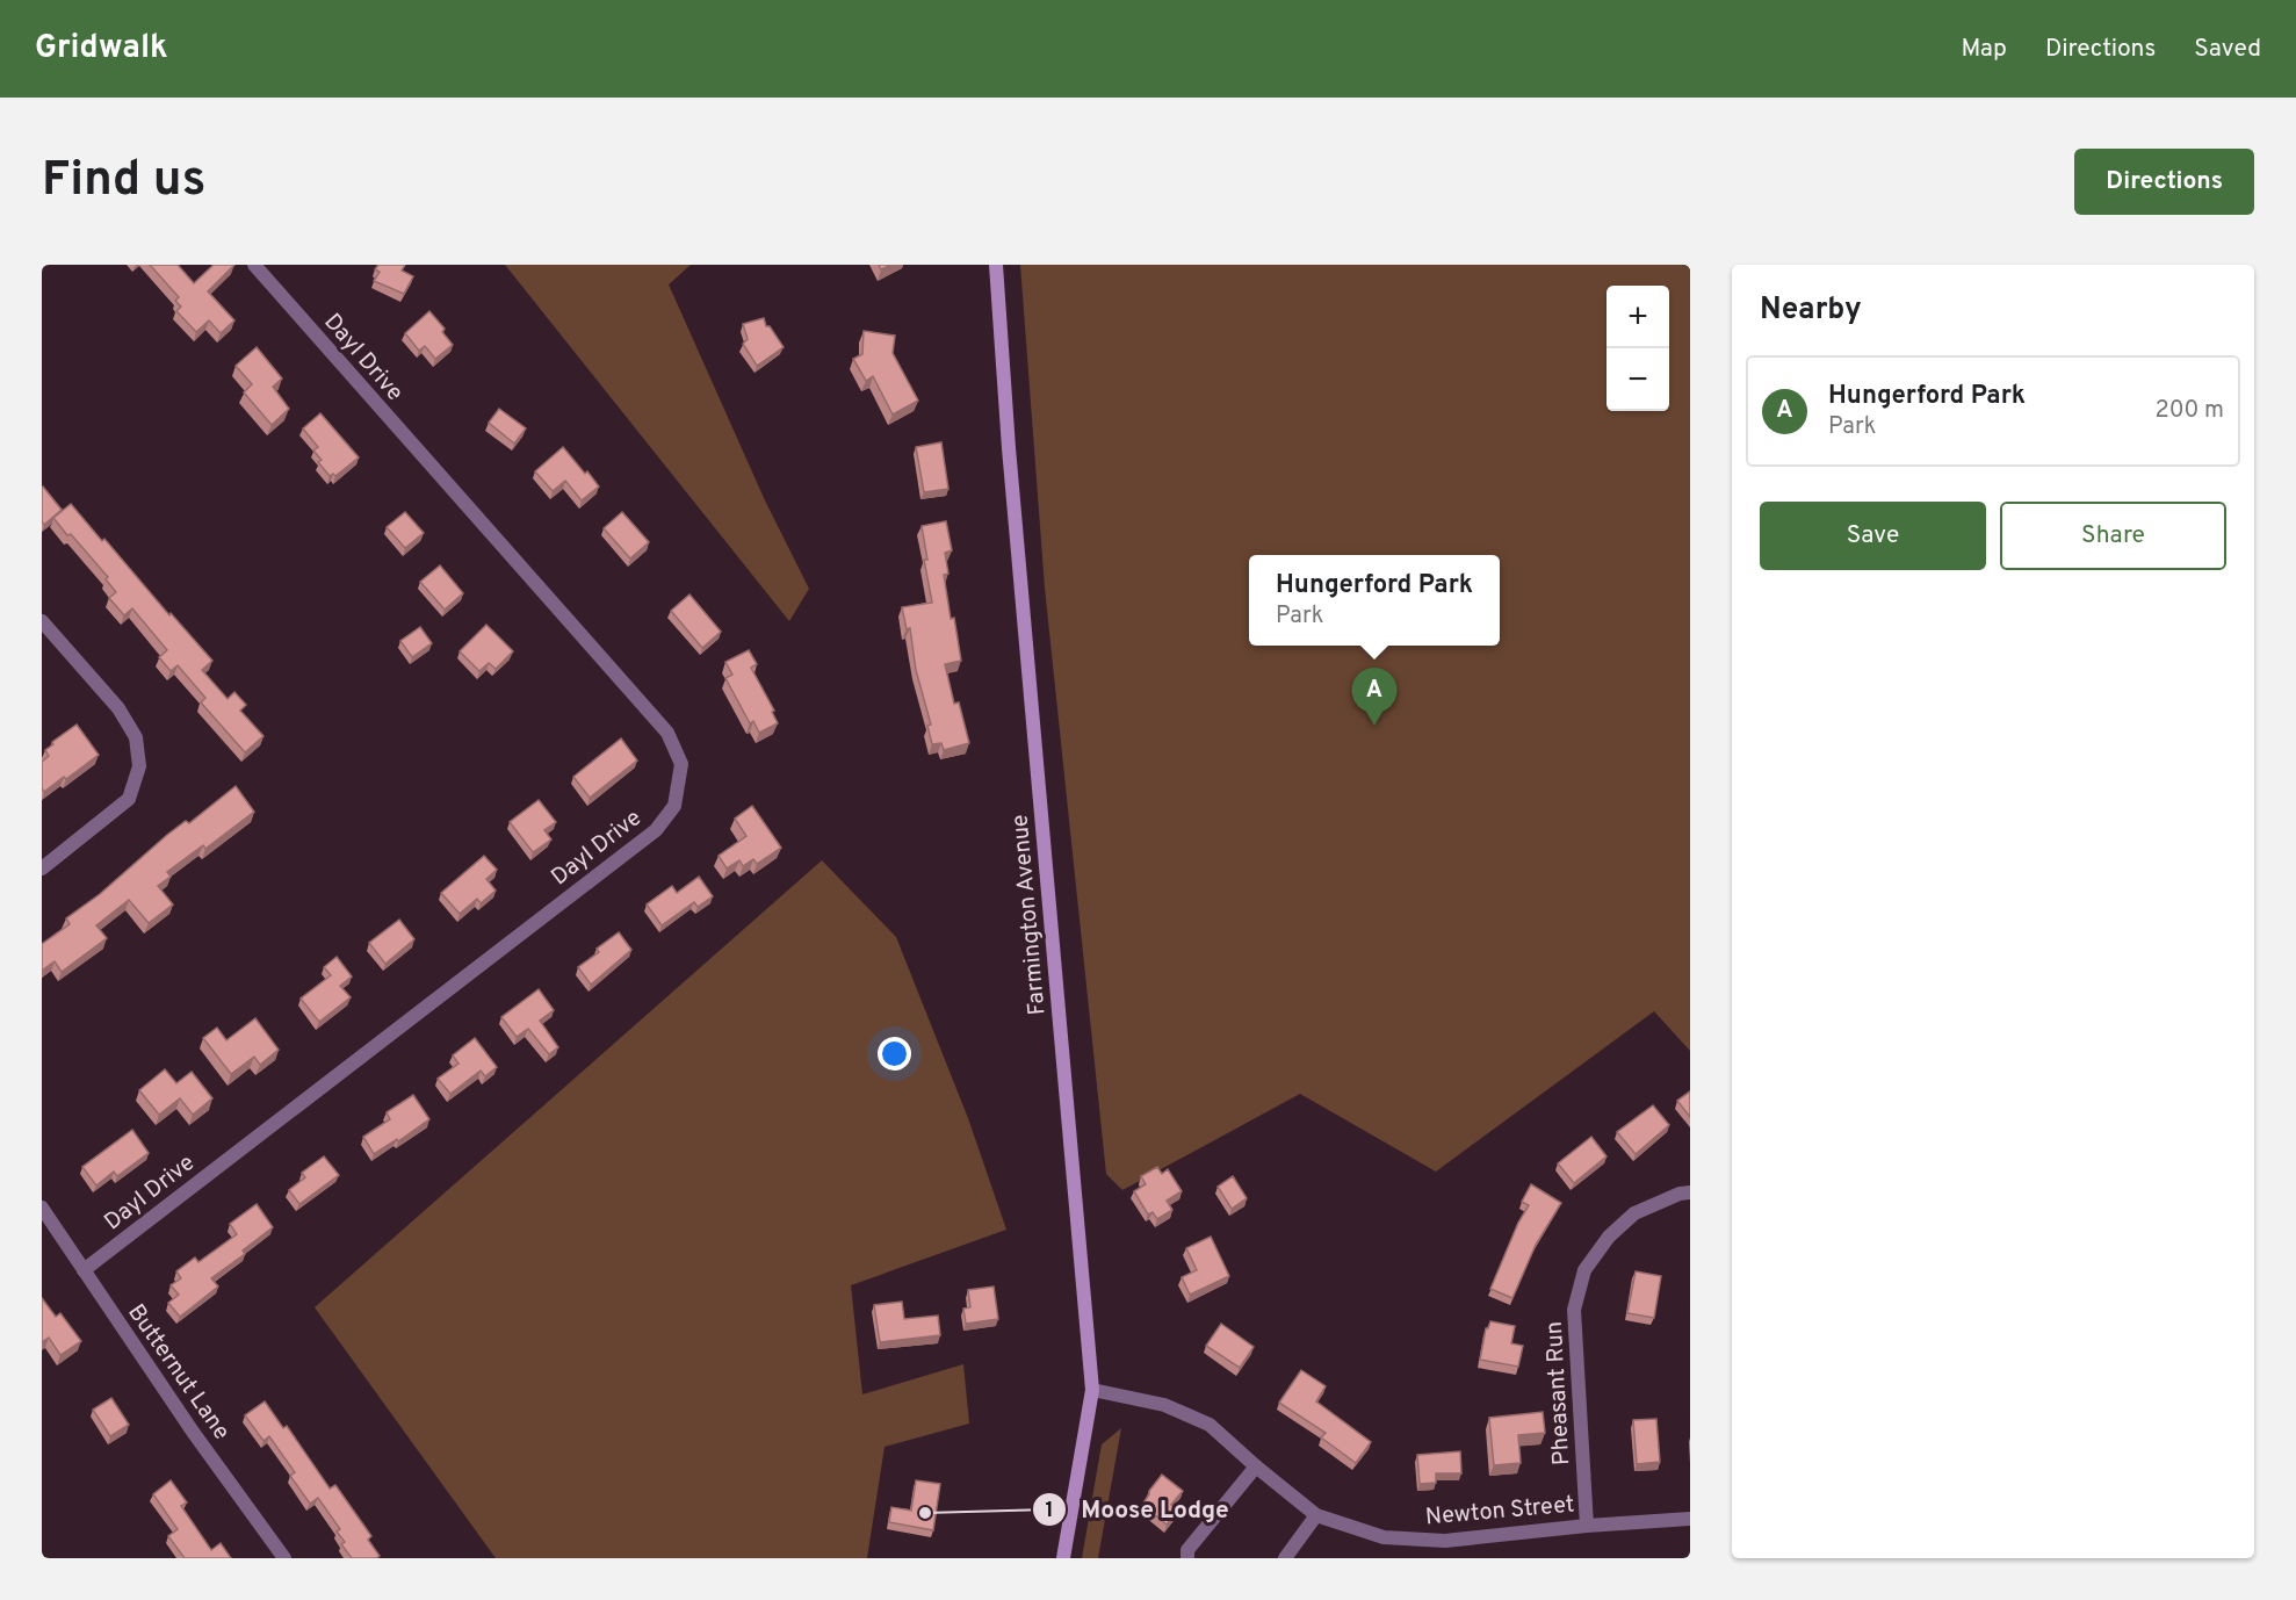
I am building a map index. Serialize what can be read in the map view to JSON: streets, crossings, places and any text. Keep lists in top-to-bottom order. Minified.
{"streets":{"main road":["Farmington Avenue"],"street":["Dayl Drive","Butternut Lane","Pheasant Run","Newton Street"]},"crossings":[["Dayl Drive","Butternut Lane"],["Farmington Avenue","Newton Street"],["Pheasant Run","Newton Street"]],"places":["Moose Lodge"],"page":{"header":"Gridwalk","nav":["Map","Directions","Saved"],"buttons":["Directions",["Save","Share"]],"title":"Find us","heading":"Nearby","map_buttons":["+","−"],"list":[{"mark":"A","name":"Hungerford Park","note":"Park","value":"200 m"}],"popup":["Hungerford Park","Park"],"pins":"A"}}
